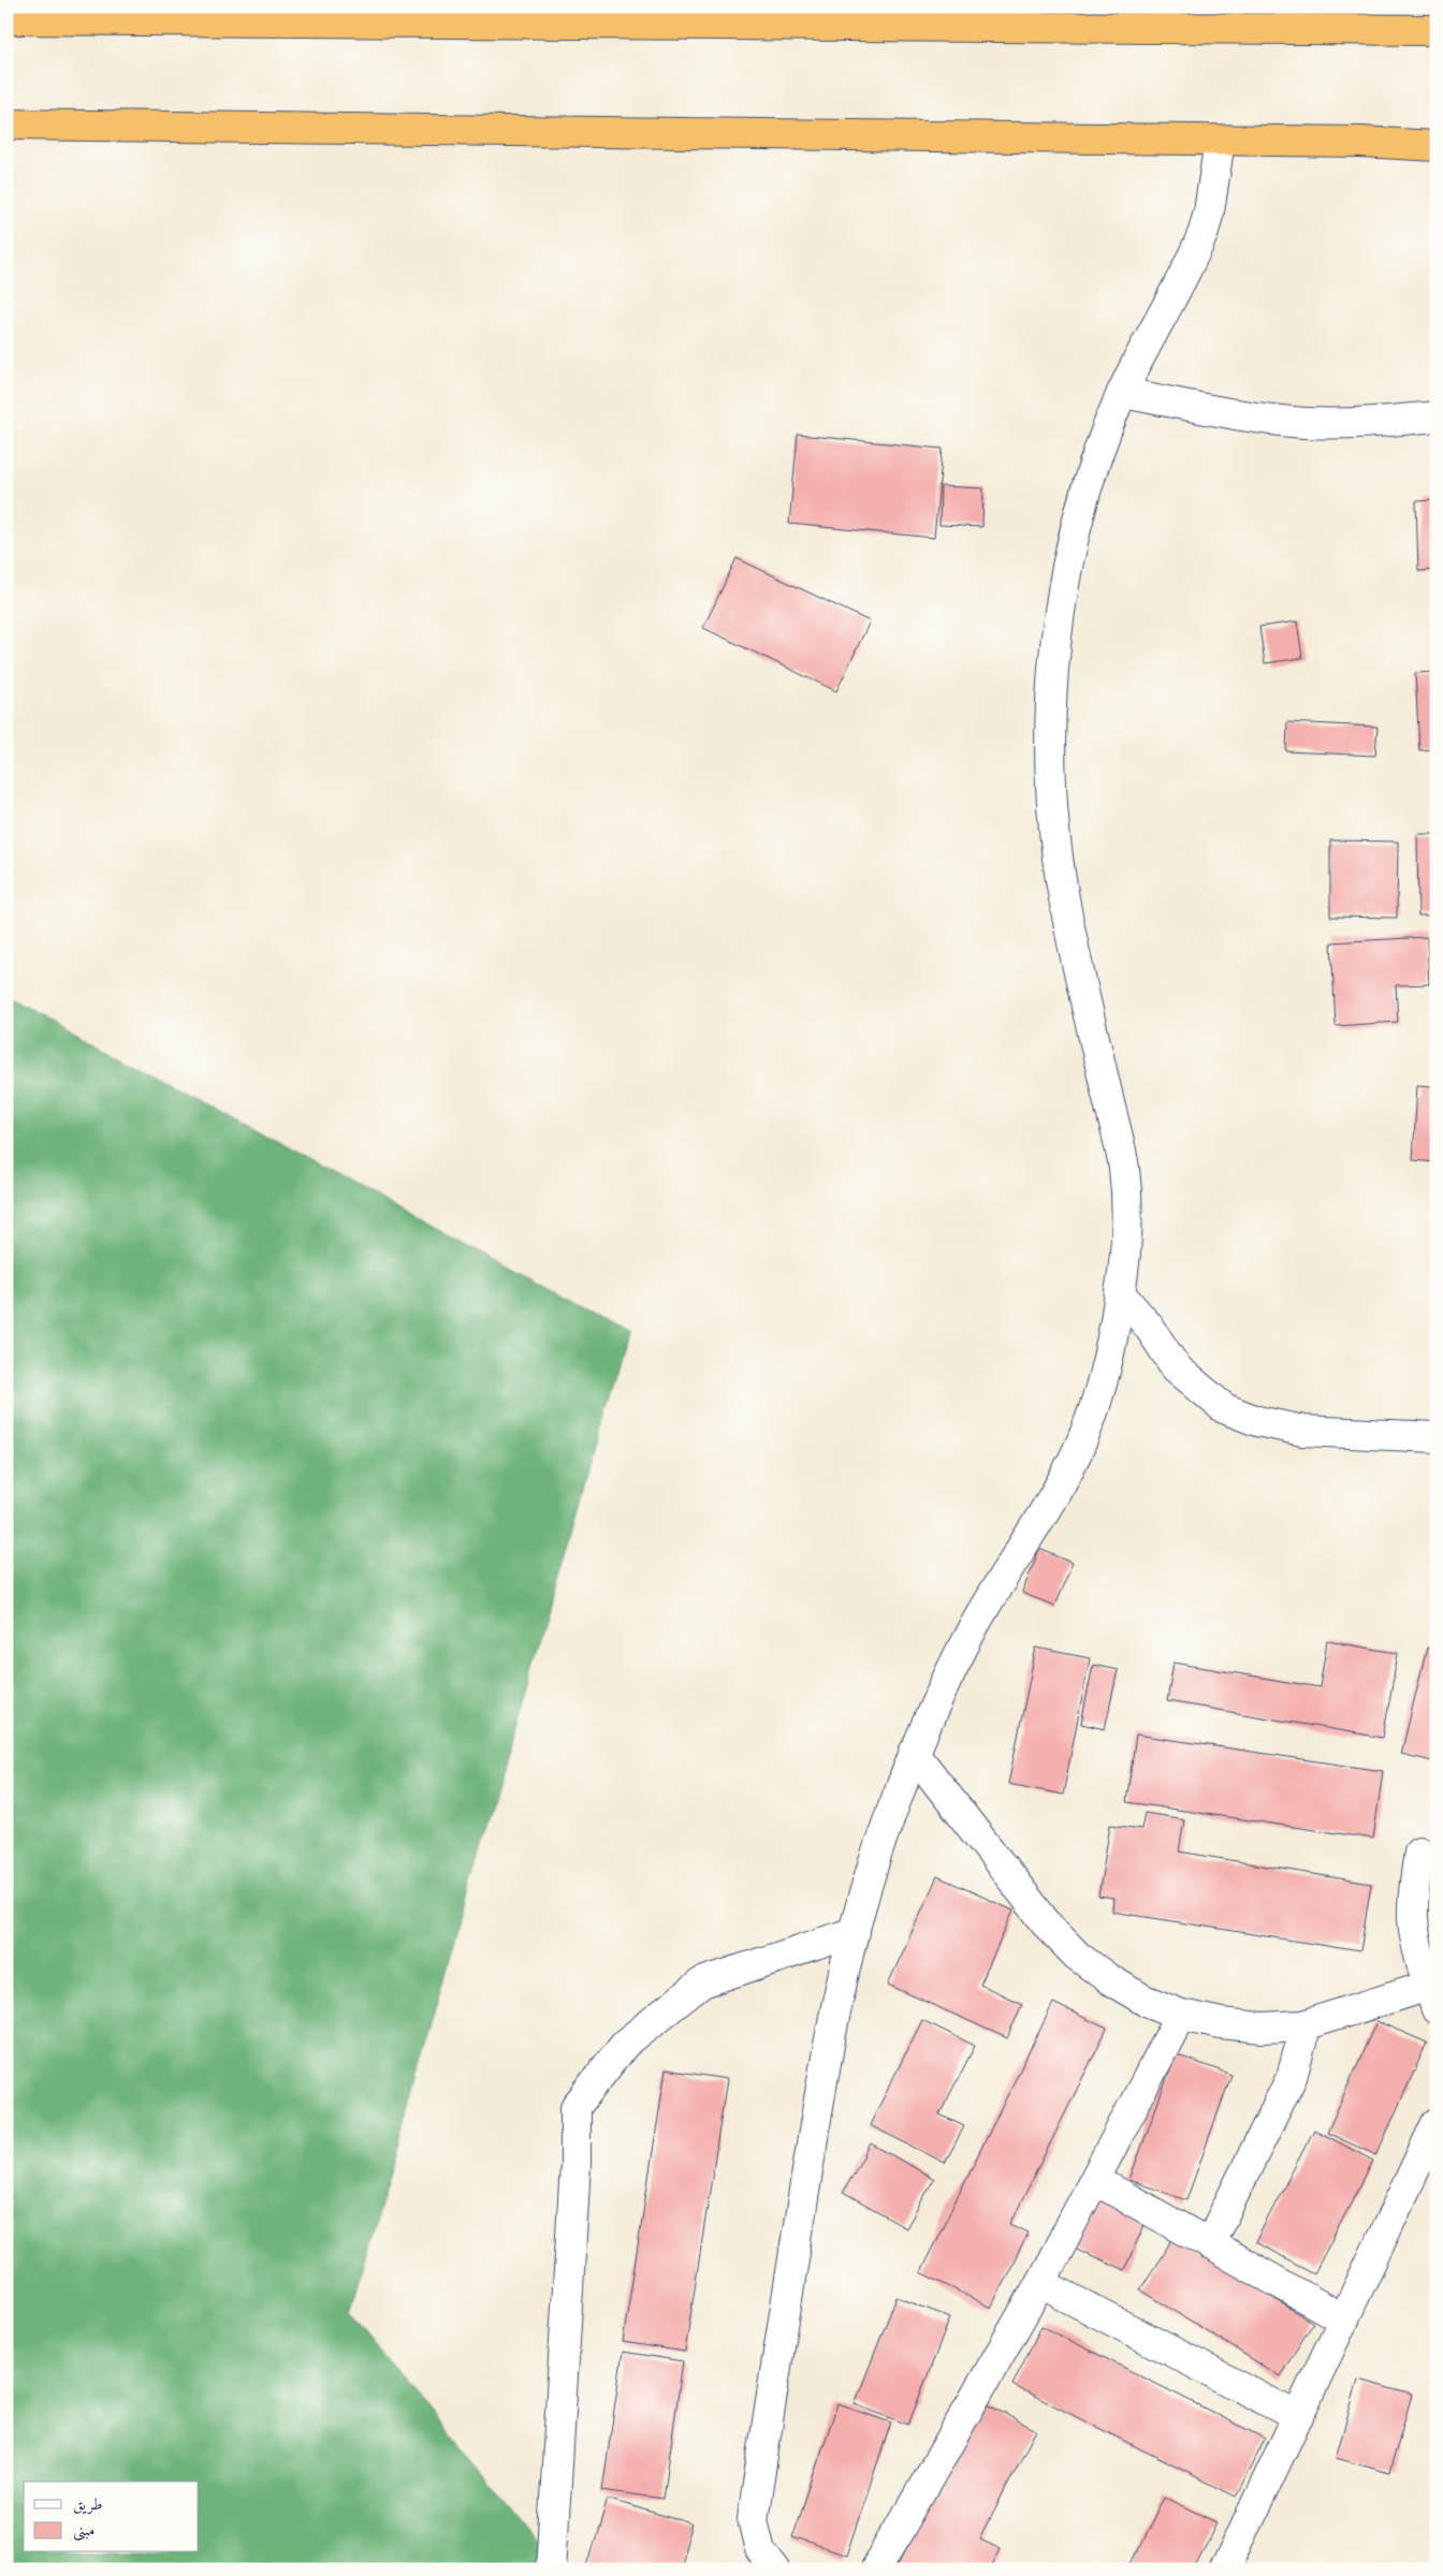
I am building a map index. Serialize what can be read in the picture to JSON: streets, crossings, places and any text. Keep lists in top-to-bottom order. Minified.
{"legend":["طريق","مبنى"]}
